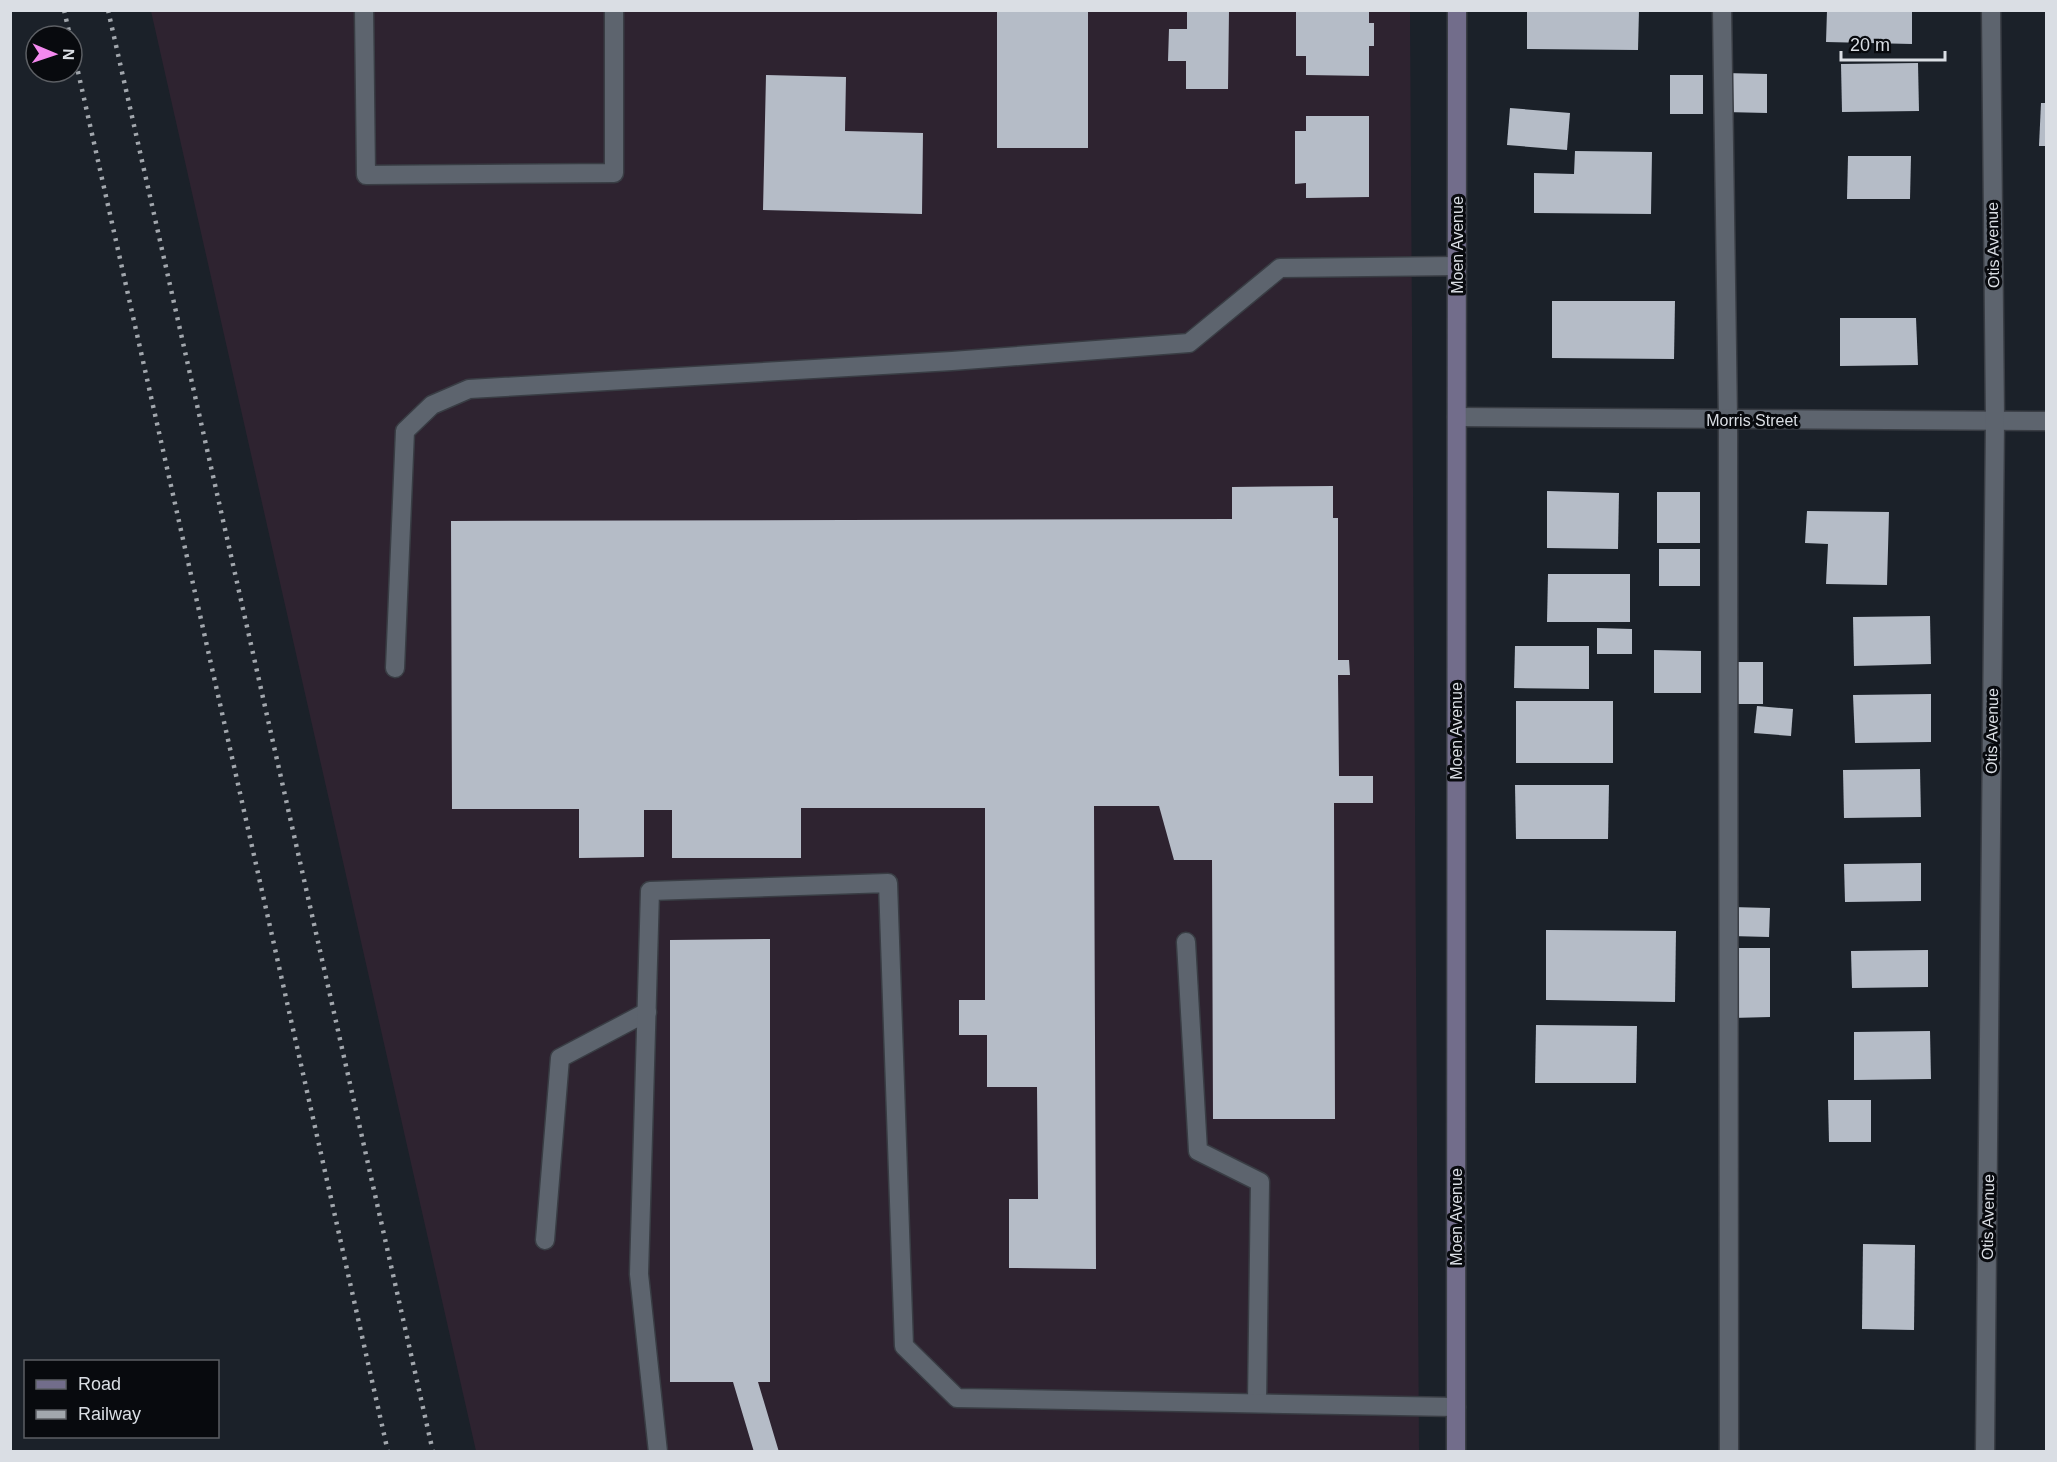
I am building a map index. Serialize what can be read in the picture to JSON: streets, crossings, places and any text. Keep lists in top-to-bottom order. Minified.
{"streets":{"street":["Moen Avenue","Otis Avenue","Morris Street"]},"crossings":[["Moen Avenue","Morris Street"],["Otis Avenue","Morris Street"]],"legend":["Road","Railway"],"scale_bar":"20 m","north":"right"}
